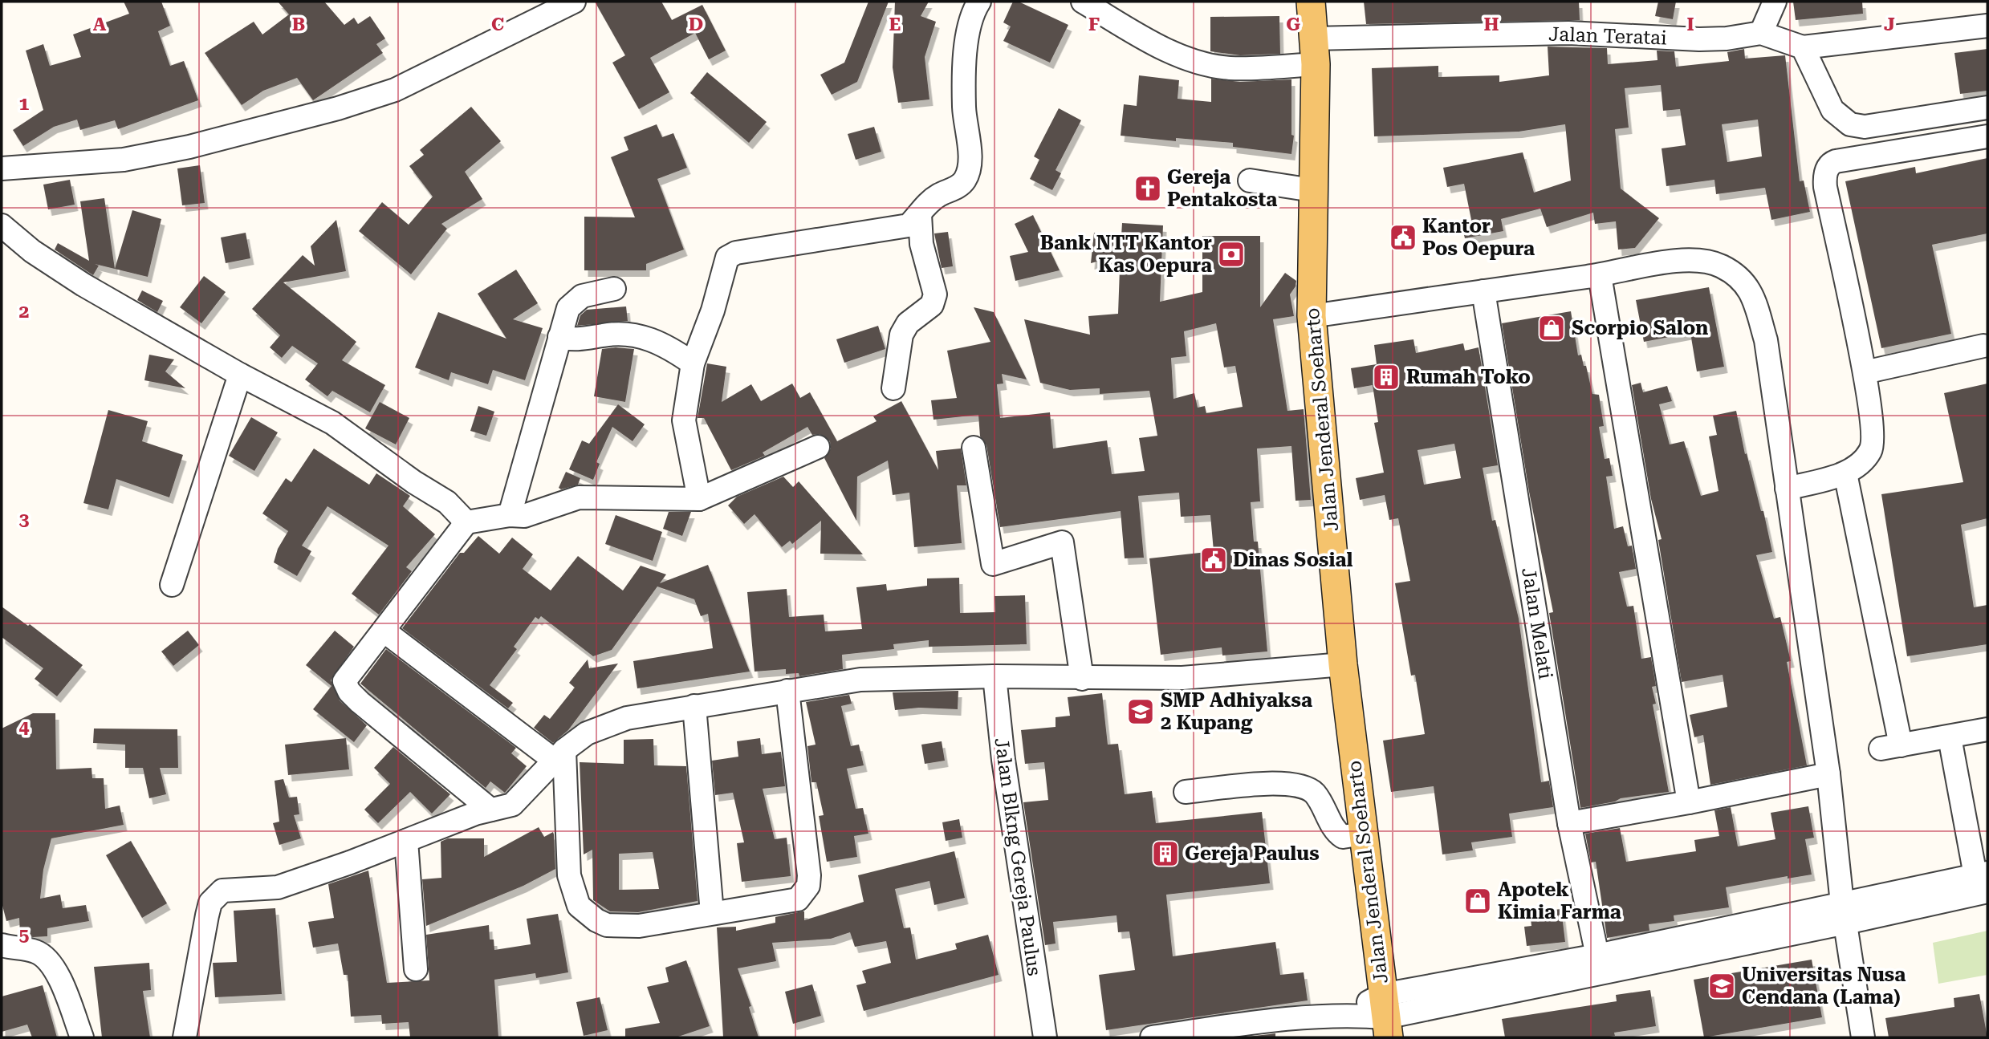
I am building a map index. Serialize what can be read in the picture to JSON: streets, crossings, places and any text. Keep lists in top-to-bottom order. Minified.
{"streets":{"main road":["Jalan Jenderal Soeharto"],"street":["Jalan Teratai","Jalan Melati","Jalan Blkng Gereja Paulus"]},"crossings":[["Jalan Teratai","Jalan Jenderal Soeharto"]],"places":{"church":["Gereja Pentakosta"],"public building":["Kantor Pos Oepura","Dinas Sosial"],"bank":["Bank NTT Kantor Kas Oepura"],"shop":["Scorpio Salon","Apotek Kimia Farma"],"building":["Rumah Toko","Gereja Paulus"],"school or university":["SMP Adhiyaksa 2 Kupang","Universitas Nusa Cendana (Lama)"]},"grid":{"columns":["A","B","C","D","E","F","G","H","I","J"],"rows":["1","2","3","4","5"]}}
